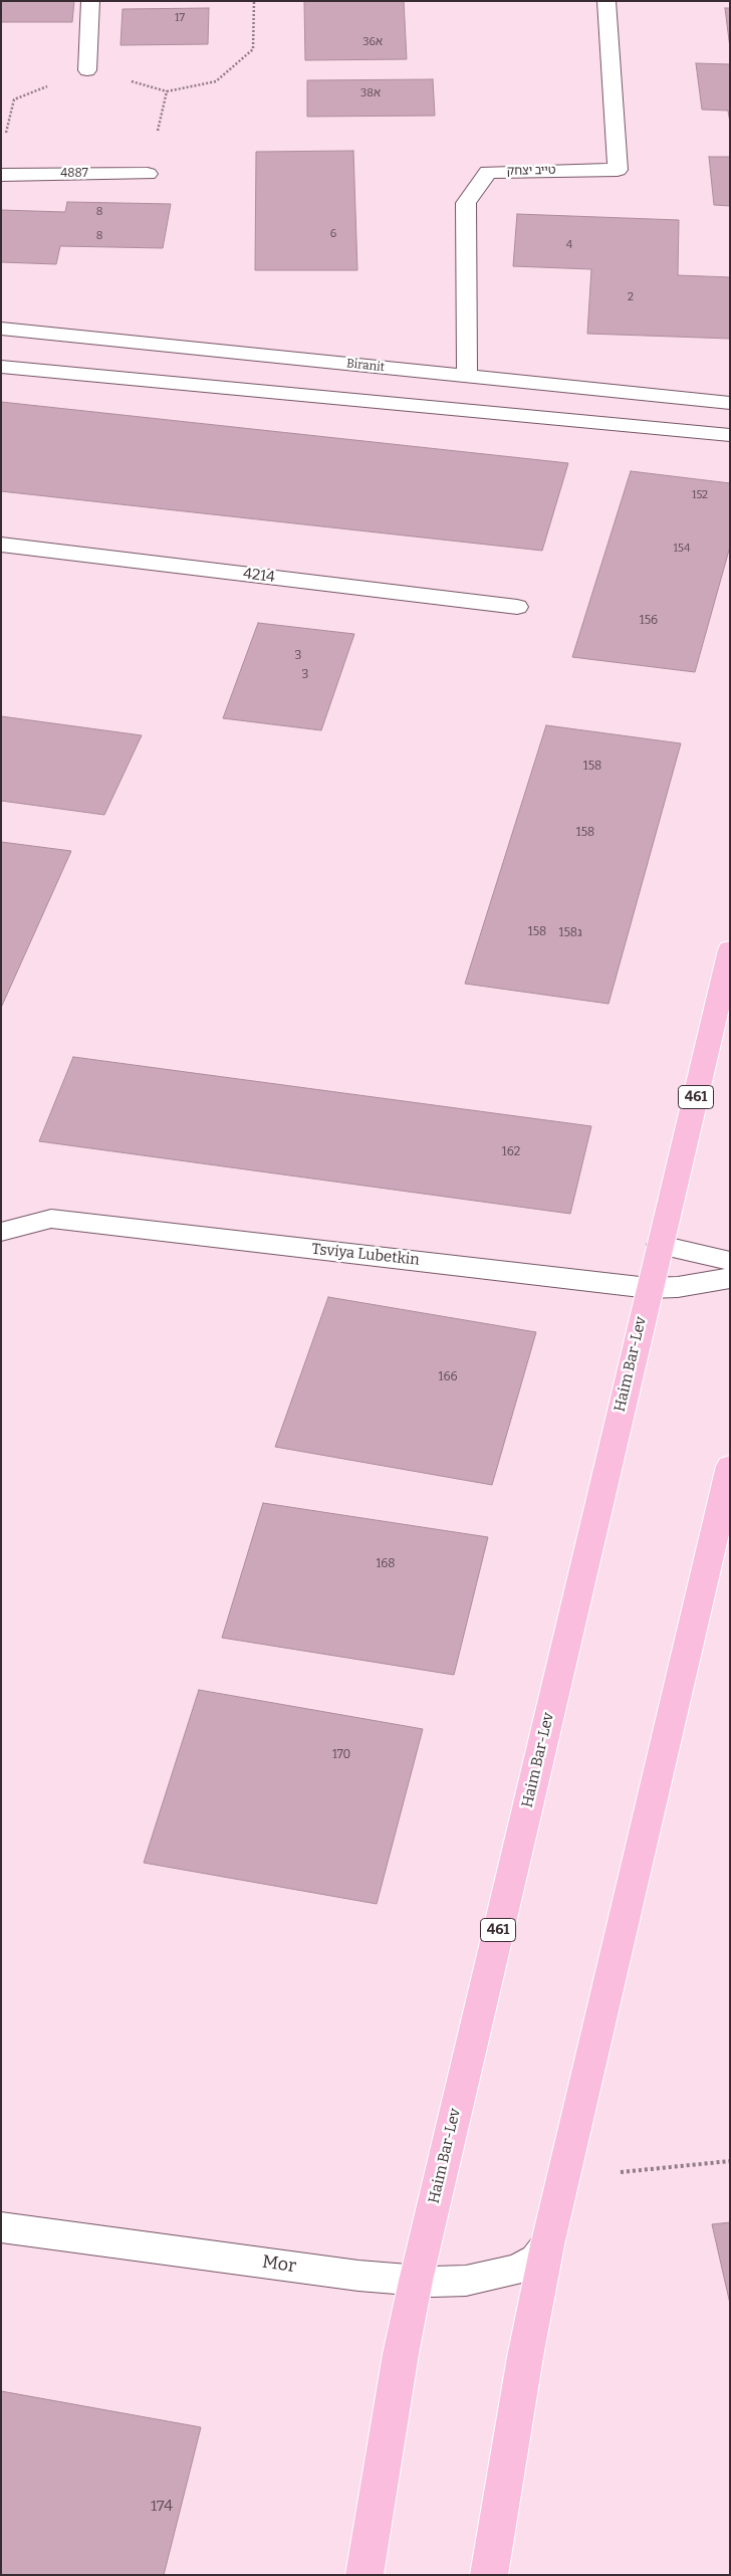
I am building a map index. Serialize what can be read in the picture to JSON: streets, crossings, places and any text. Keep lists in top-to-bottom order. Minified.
{"streets":{"main road":["461","Haim Bar-Lev"],"street":["טייב יצחק","4887","Biranit","4214","Tsviya Lubetkin","Mor"]},"crossings":[["טייב יצחק","Biranit"],["Tsviya Lubetkin","Haim Bar-Lev"],["Haim Bar-Lev","Mor"]],"house_numbers":["17","36א","38א","8","6","8","4","2","152","154","156","3","3","158","158","158","158ג","162","166","168","170","174"]}
